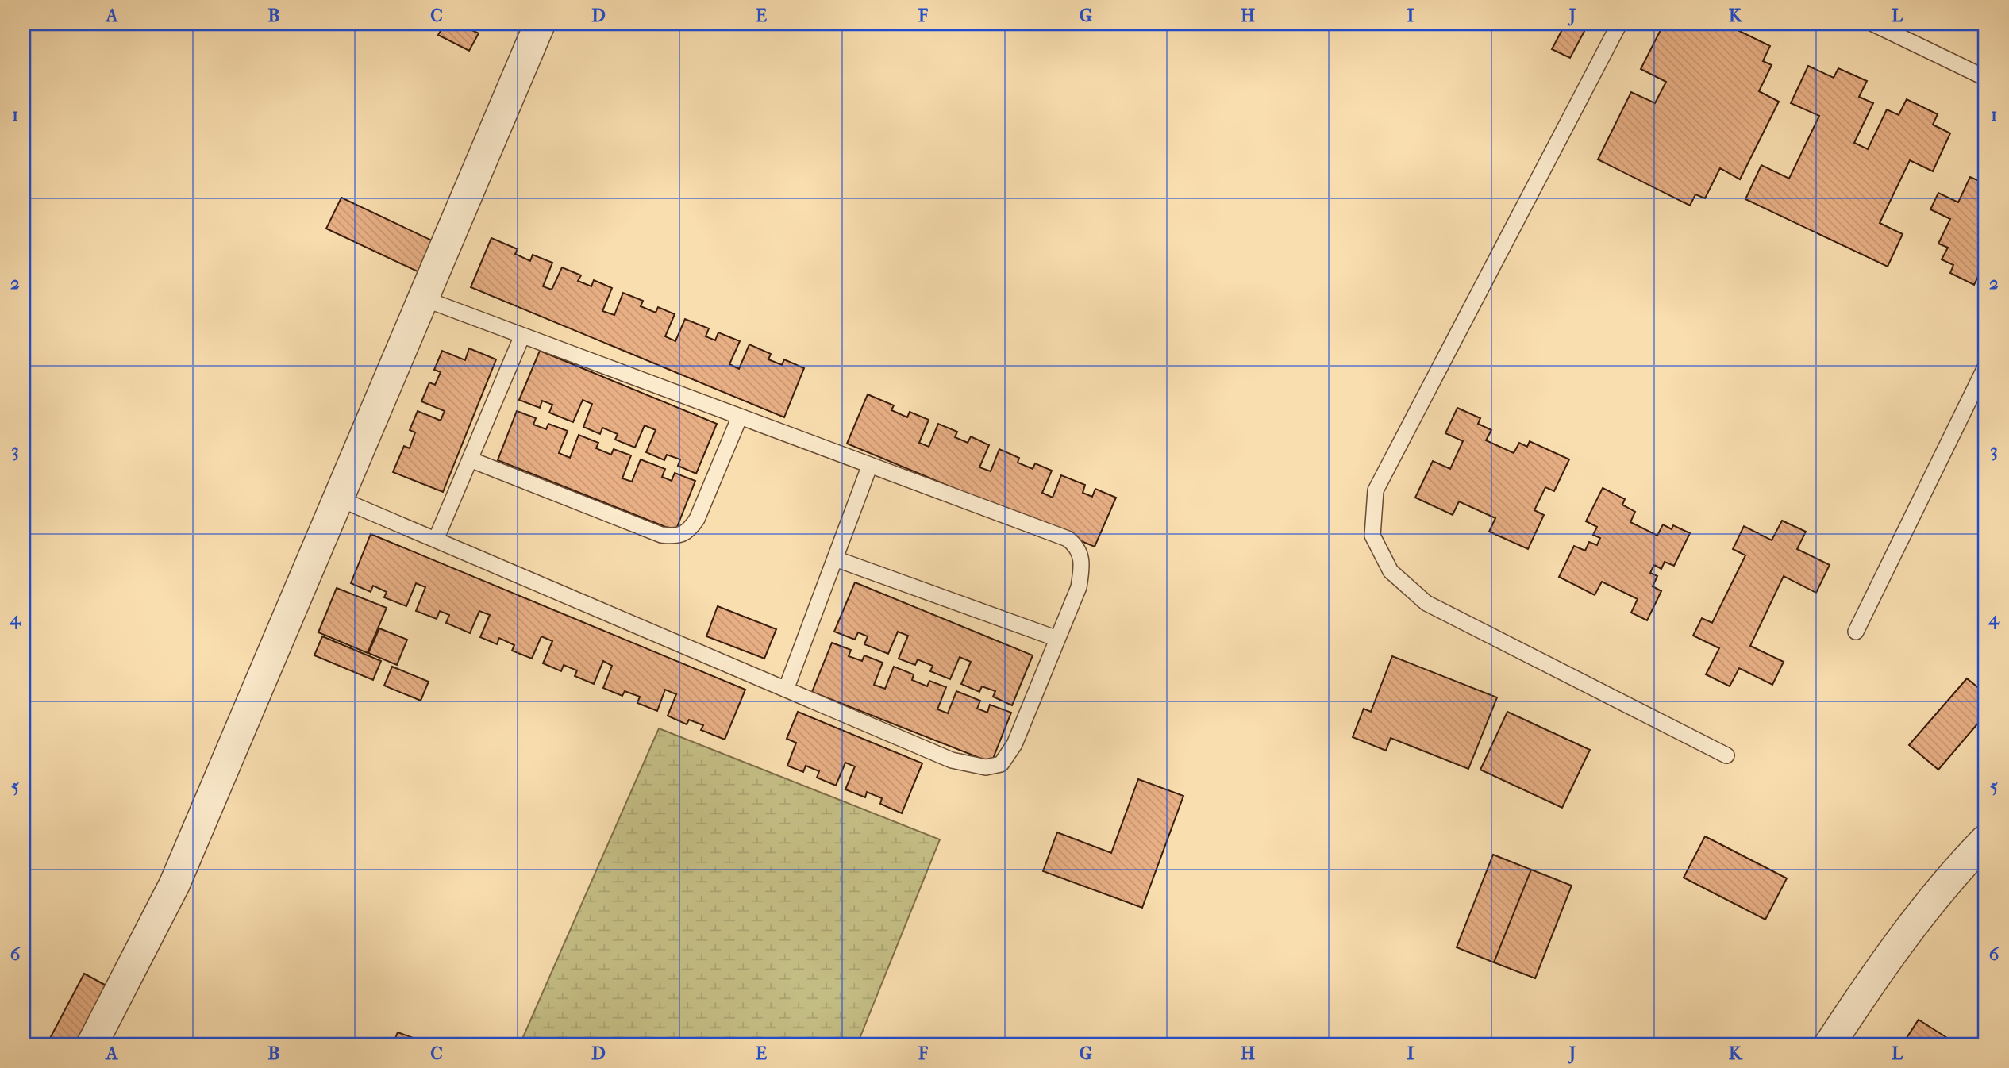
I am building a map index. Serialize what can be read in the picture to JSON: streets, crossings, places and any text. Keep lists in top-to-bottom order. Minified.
{"grid":{"columns":["A","B","C","D","E","F","G","H","I","J","K","L"],"rows":["1","2","3","4","5","6"]}}
